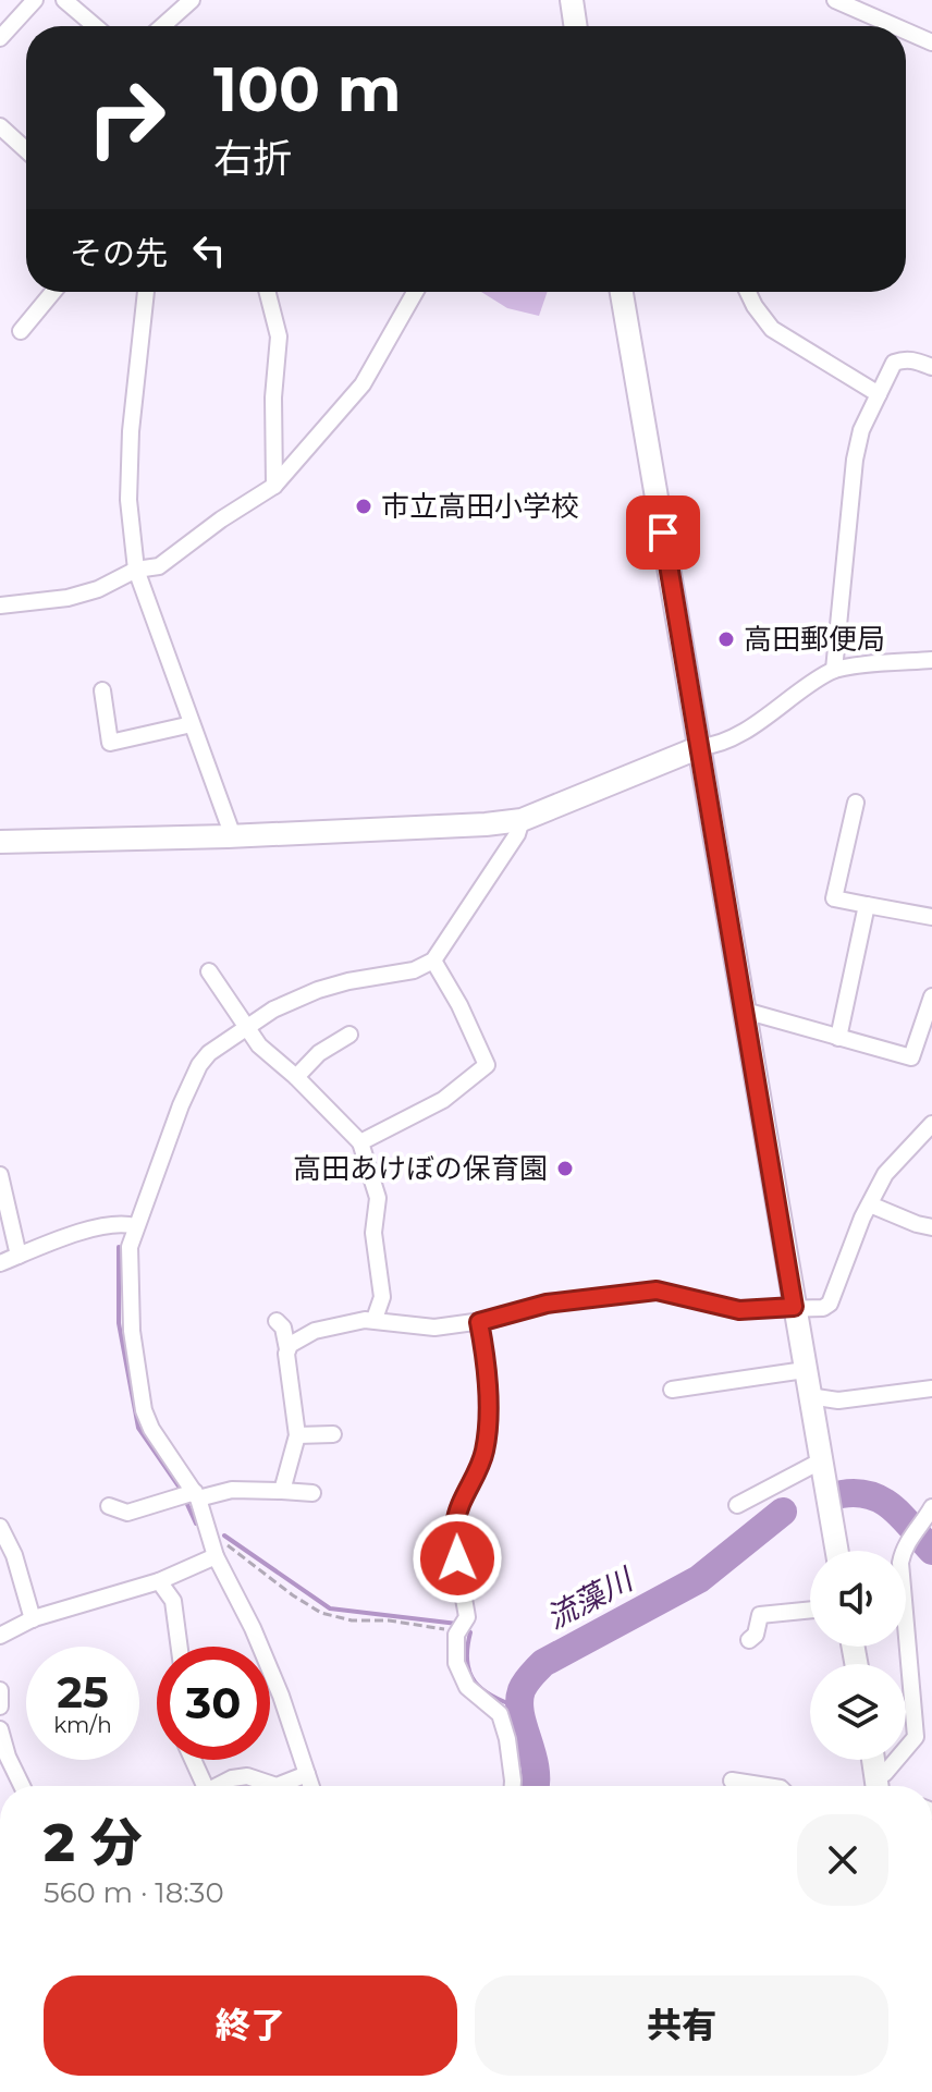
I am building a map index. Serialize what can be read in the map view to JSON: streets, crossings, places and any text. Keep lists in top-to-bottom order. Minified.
{"water":["流藻川"],"places":["市立高田小学校","高田郵便局","高田あけぼの保育園"],"page":{"turn":["100 m","右折"],"then":"その先","speed":"25 km/h","limit":"30","heading":["2 分","560 m · 18:30"],"buttons":["終了","共有"]}}
